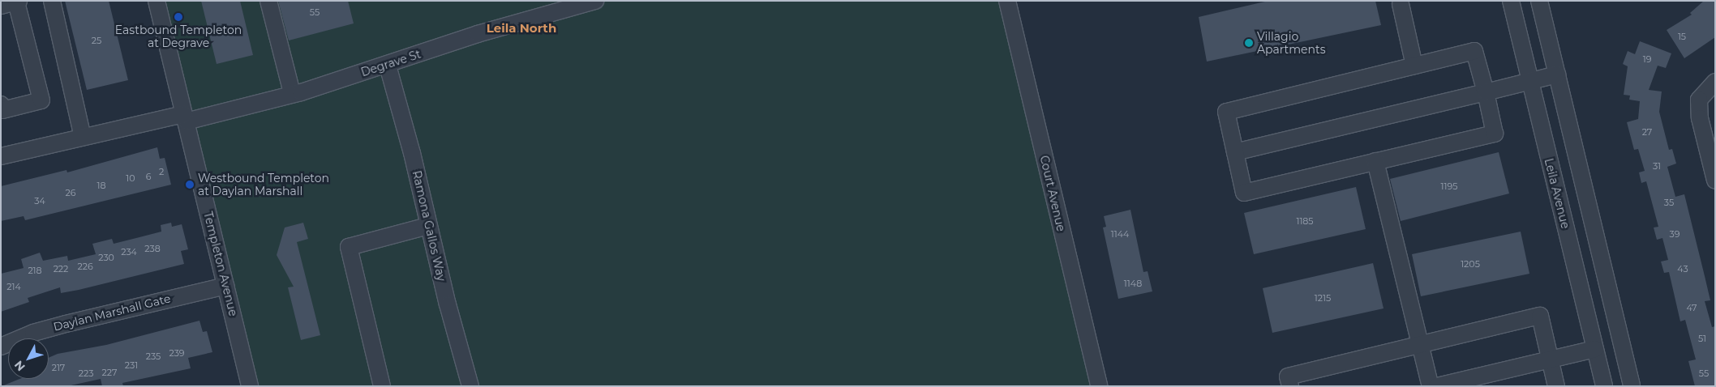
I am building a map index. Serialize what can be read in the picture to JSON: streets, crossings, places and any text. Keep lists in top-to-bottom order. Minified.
{"streets":{"street":["Degrave St","Court Avenue","Leila Avenue","Ramona Gallos Way","Templeton Avenue","Daylan Marshall Gate"]},"crossings":[["Degrave St","Ramona Gallos Way"],["Degrave St","Templeton Avenue"],["Templeton Avenue","Daylan Marshall Gate"]],"districts":["Leila North"],"places":["Eastbound Templeton at Degrave","Villagio Apartments","Westbound Templeton at Daylan Marshall"],"house_numbers":["55","15","25","19","27","31","2","6","10","18","1195","26","34","35","1185","1144","39","238","234","230","1205","226","222","43","218","1148","214","1215","47","51","239","235","231","217","227","223","55"],"north":"bottom left"}
